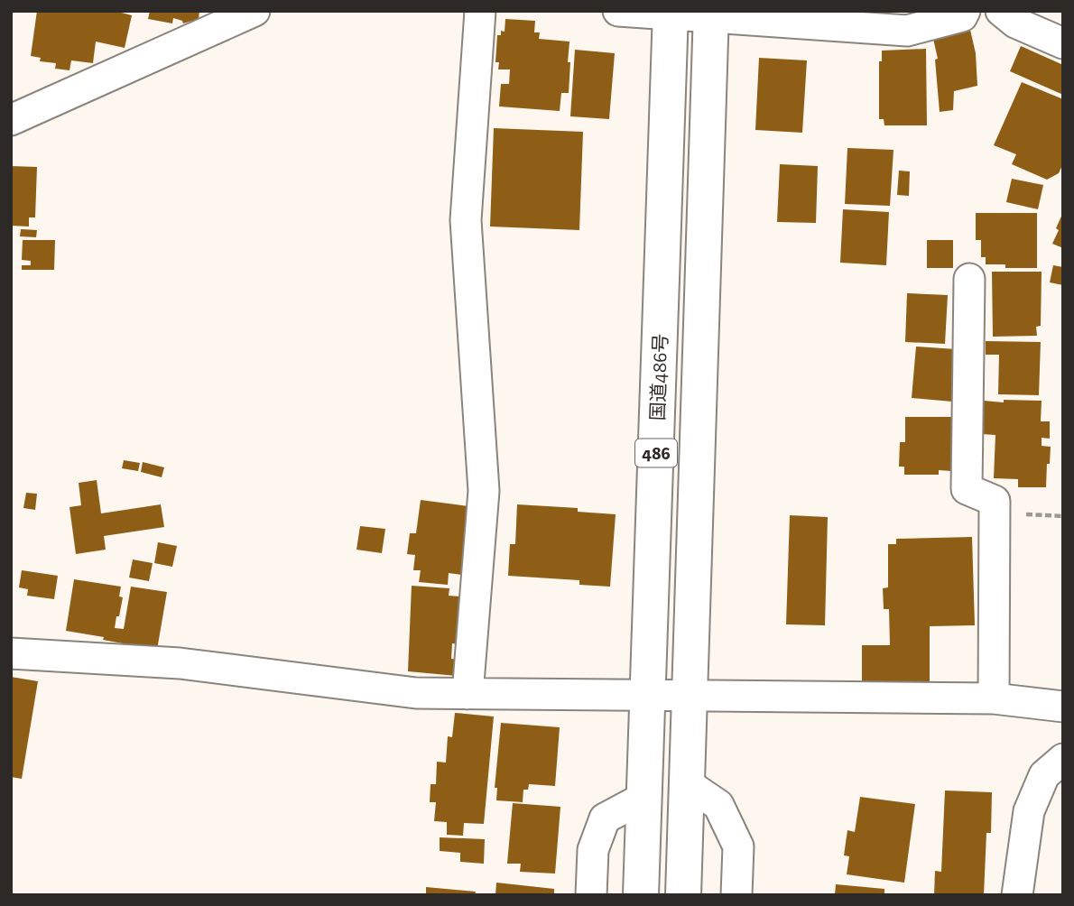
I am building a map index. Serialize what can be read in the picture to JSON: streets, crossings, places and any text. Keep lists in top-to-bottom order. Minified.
{"streets":{"highway":["国道486号","486"]}}
